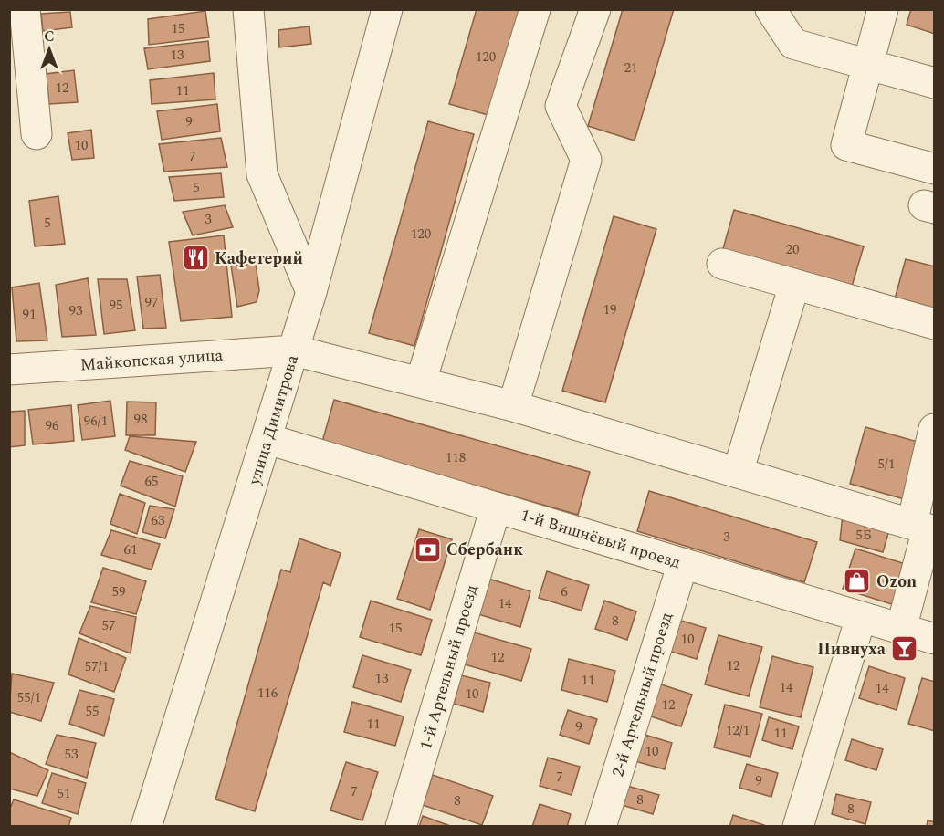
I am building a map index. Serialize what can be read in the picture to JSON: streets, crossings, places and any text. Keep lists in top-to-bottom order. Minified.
{"streets":{"street":["Майкопская улица","улица Димитрова","1-й Вишнёвый проезд","1-й Артельный проезд","2-й Артельный проезд"]},"crossings":[["Майкопская улица","улица Димитрова"],["улица Димитрова","1-й Вишнёвый проезд"],["1-й Вишнёвый проезд","1-й Артельный проезд"],["1-й Вишнёвый проезд","2-й Артельный проезд"]],"places":{"restaurant":["Кафетерий"],"bank":["Сбербанк"],"shop":["Ozon"],"bar":["Пивнуха"]},"house_numbers":["15","13","120","21","12","11","9","10","7","5","3","5","120","20","97","95","19","93","91","98","96/1","96","118","5/1","65","63","5Б","3","61","59","6","14","8","57","15","10","12","12","57/1","13","11","14","14","116","10","55/1","12","55","11","9","12/1","11","10","53","7","9","7","51","8","8","8"],"north":"top"}
